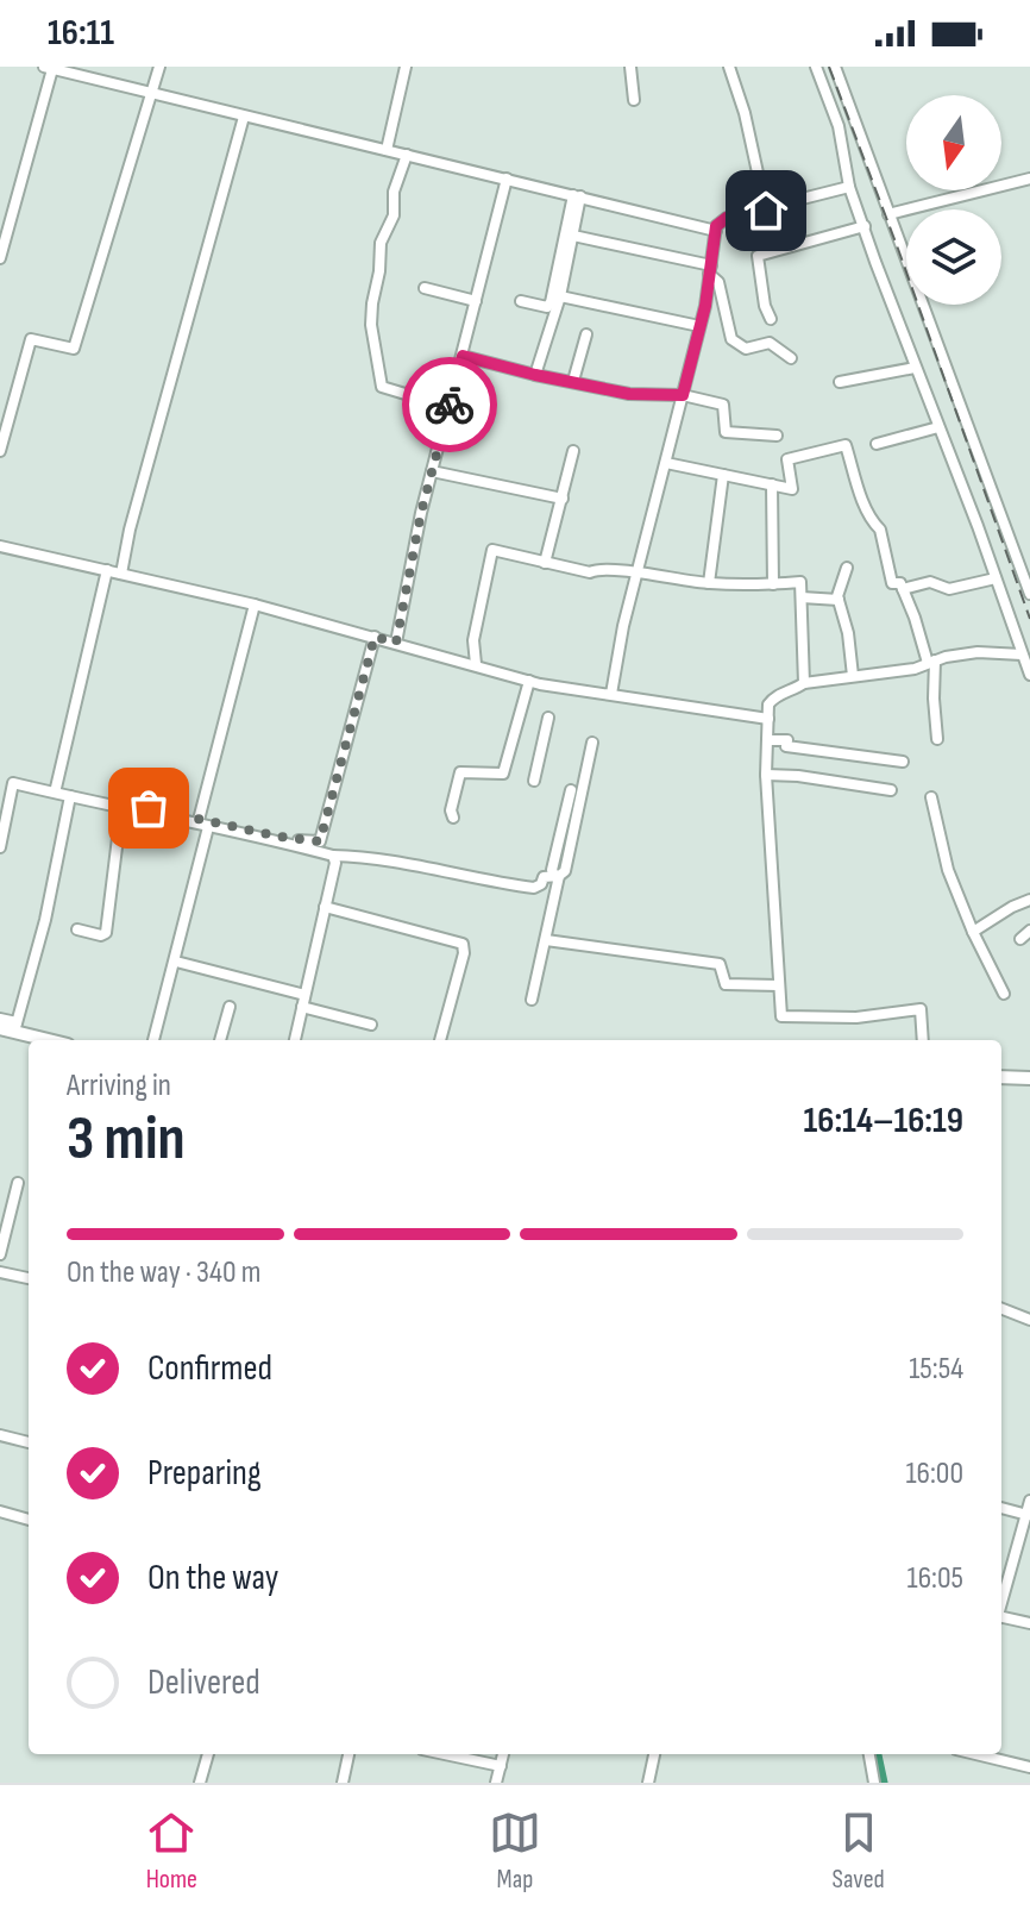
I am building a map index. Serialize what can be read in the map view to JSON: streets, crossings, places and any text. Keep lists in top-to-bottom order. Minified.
{"north":"bottom","page":{"status":"16:11","heading":["3 min","Arriving in","16:14–16:19"],"bar":"On the way · 340 m","list":[["Confirmed","15:54"],["Preparing","16:00"],["On the way","16:05"],"Delivered"],"tabs":["Home","Map","Saved"]}}
